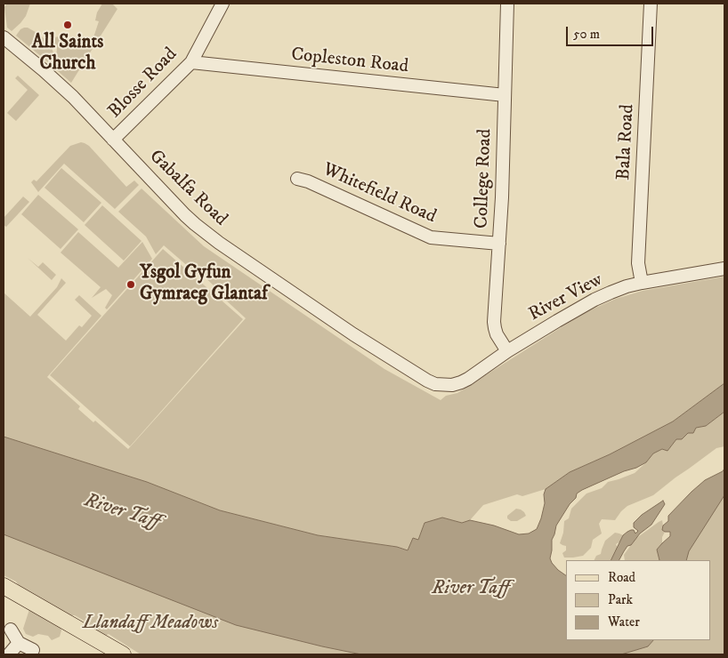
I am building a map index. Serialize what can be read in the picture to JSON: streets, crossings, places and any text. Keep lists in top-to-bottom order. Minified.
{"streets":{"street":["Copleston Road","Blosse Road","Bala Road","College Road","Gabalfa Road","Whitefield Road","River View"]},"crossings":[["Copleston Road","Blosse Road"],["Copleston Road","College Road"],["Blosse Road","Gabalfa Road"],["Bala Road","River View"],["College Road","Whitefield Road"],["College Road","River View"],["Gabalfa Road","River View"]],"water":["River Taff"],"parks":["Llandaff Meadows"],"places":["All Saints Church","Ysgol Gyfun Gymraeg Glantaf"],"legend":["Road","Park","Water"],"scale_bar":"50 m"}
